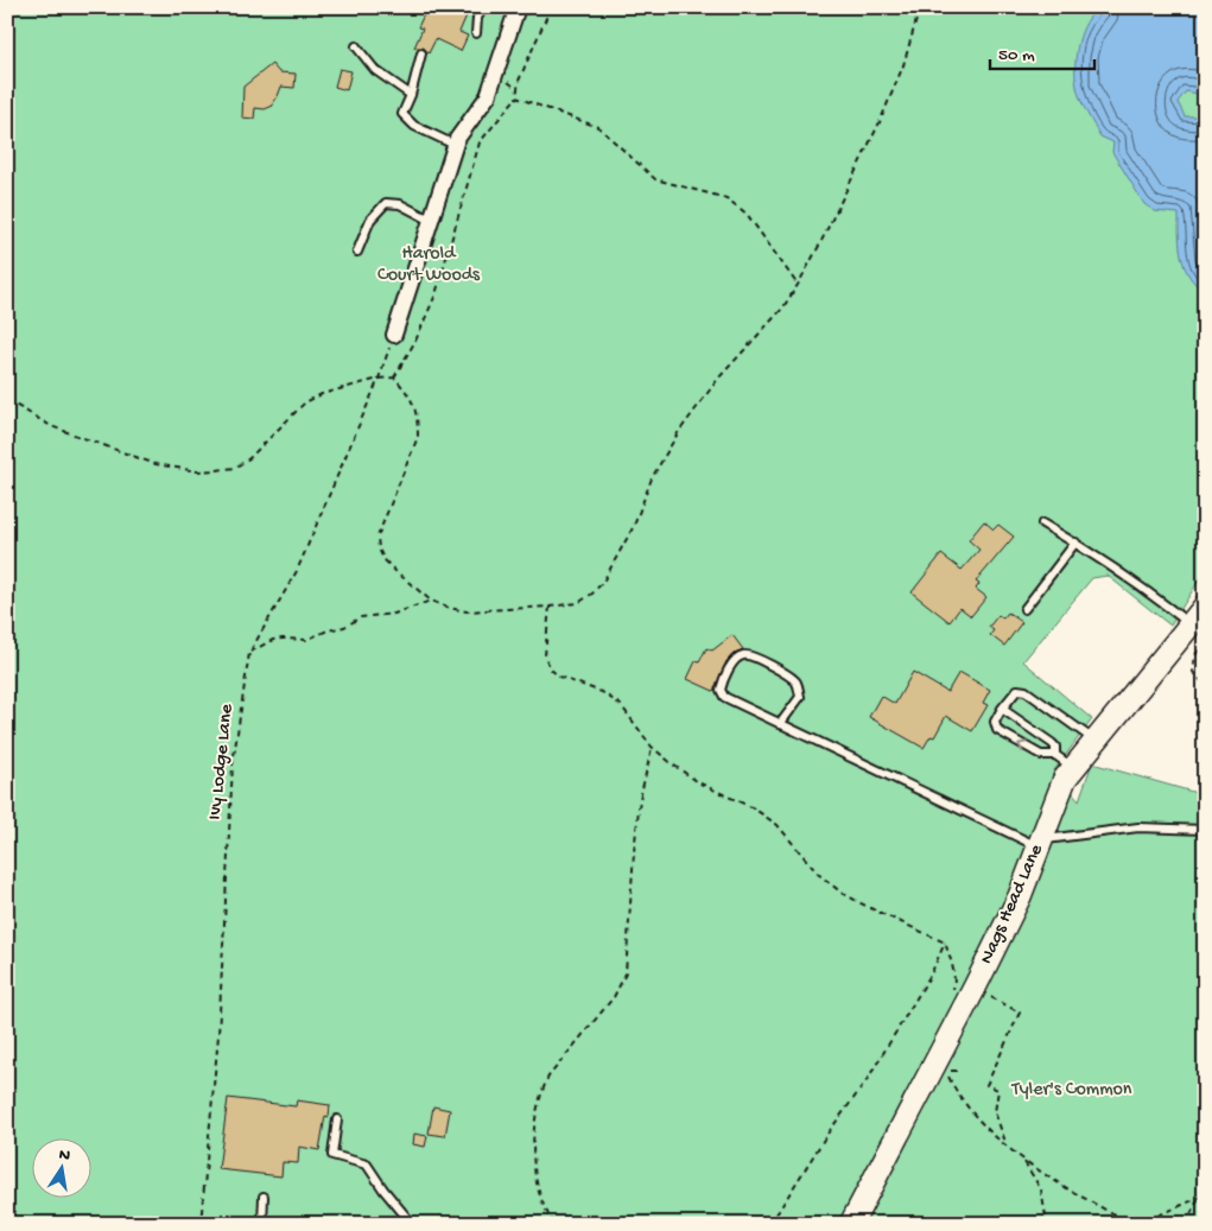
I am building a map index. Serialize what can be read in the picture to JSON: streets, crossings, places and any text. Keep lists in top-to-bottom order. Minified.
{"streets":{"street":["Nags Head Lane"],"path":["Ivy Lodge Lane"]},"parks":["Harold Court Woods","Tyler's Common"],"scale_bar":"50 m","north":"top"}
